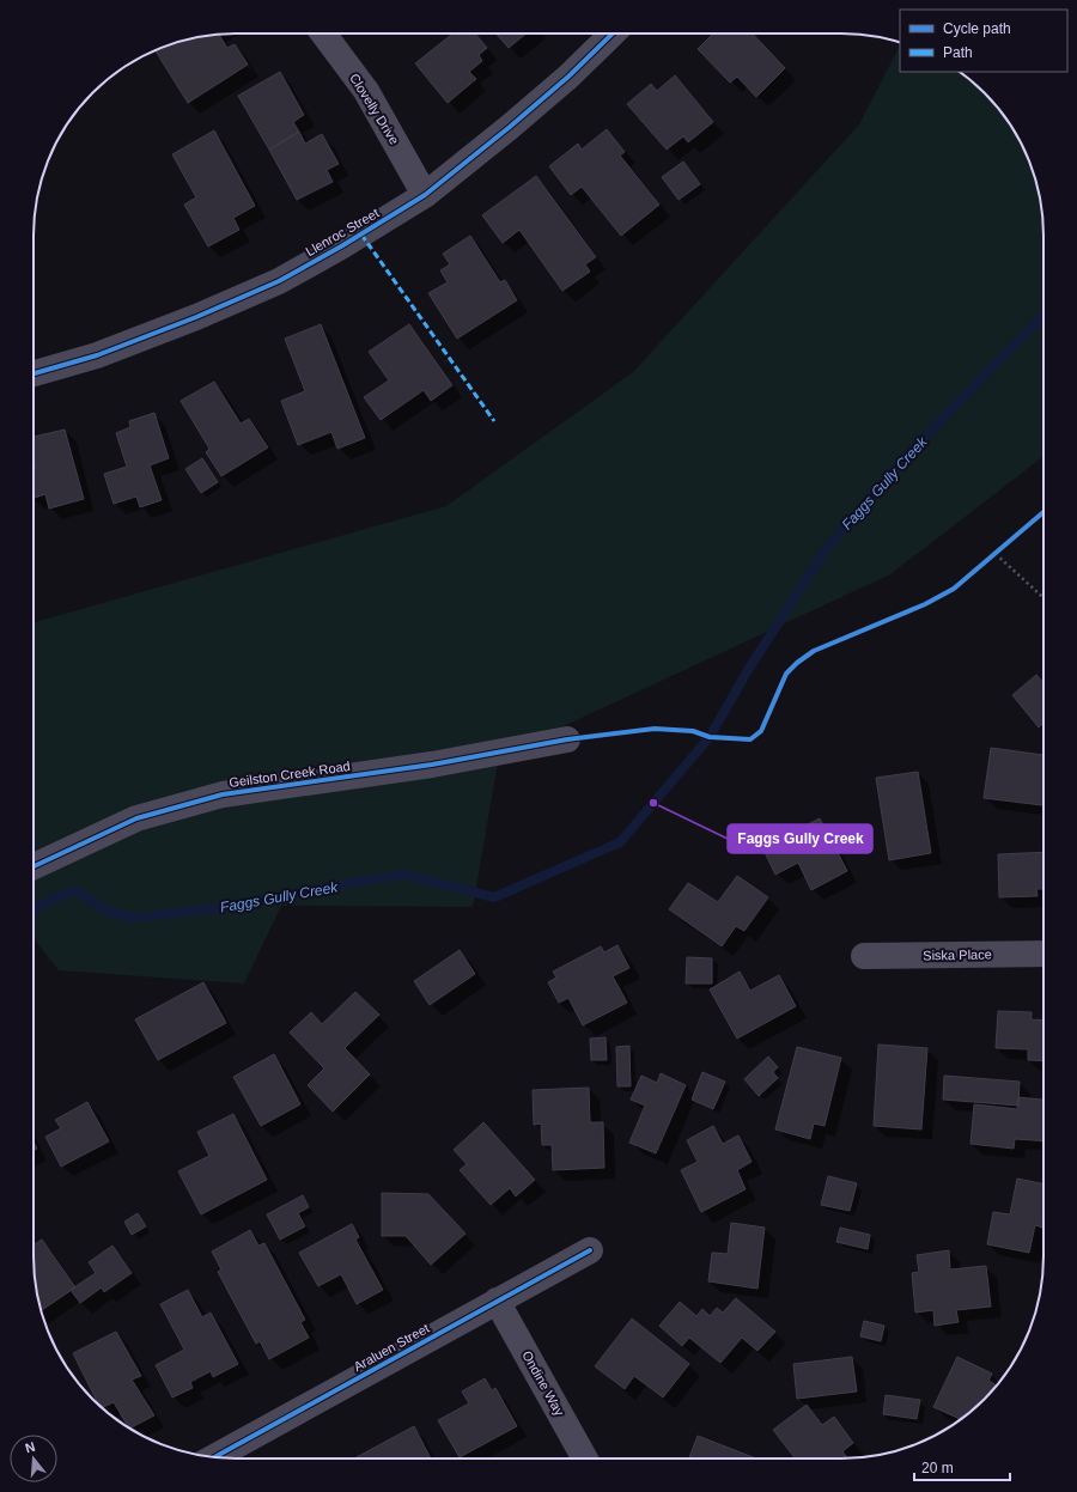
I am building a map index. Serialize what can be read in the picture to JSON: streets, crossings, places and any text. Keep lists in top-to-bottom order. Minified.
{"streets":{"street":["Clovelly Drive","Llenroc Street","Geilston Creek Road","Siska Place","Araluen Street","Ondine Way"]},"crossings":[["Clovelly Drive","Llenroc Street"],["Araluen Street","Ondine Way"]],"water":["Faggs Gully Creek"],"places":["Faggs Gully Creek"],"legend":["Cycle path","Path"],"scale_bar":"20 m","north":"top"}
